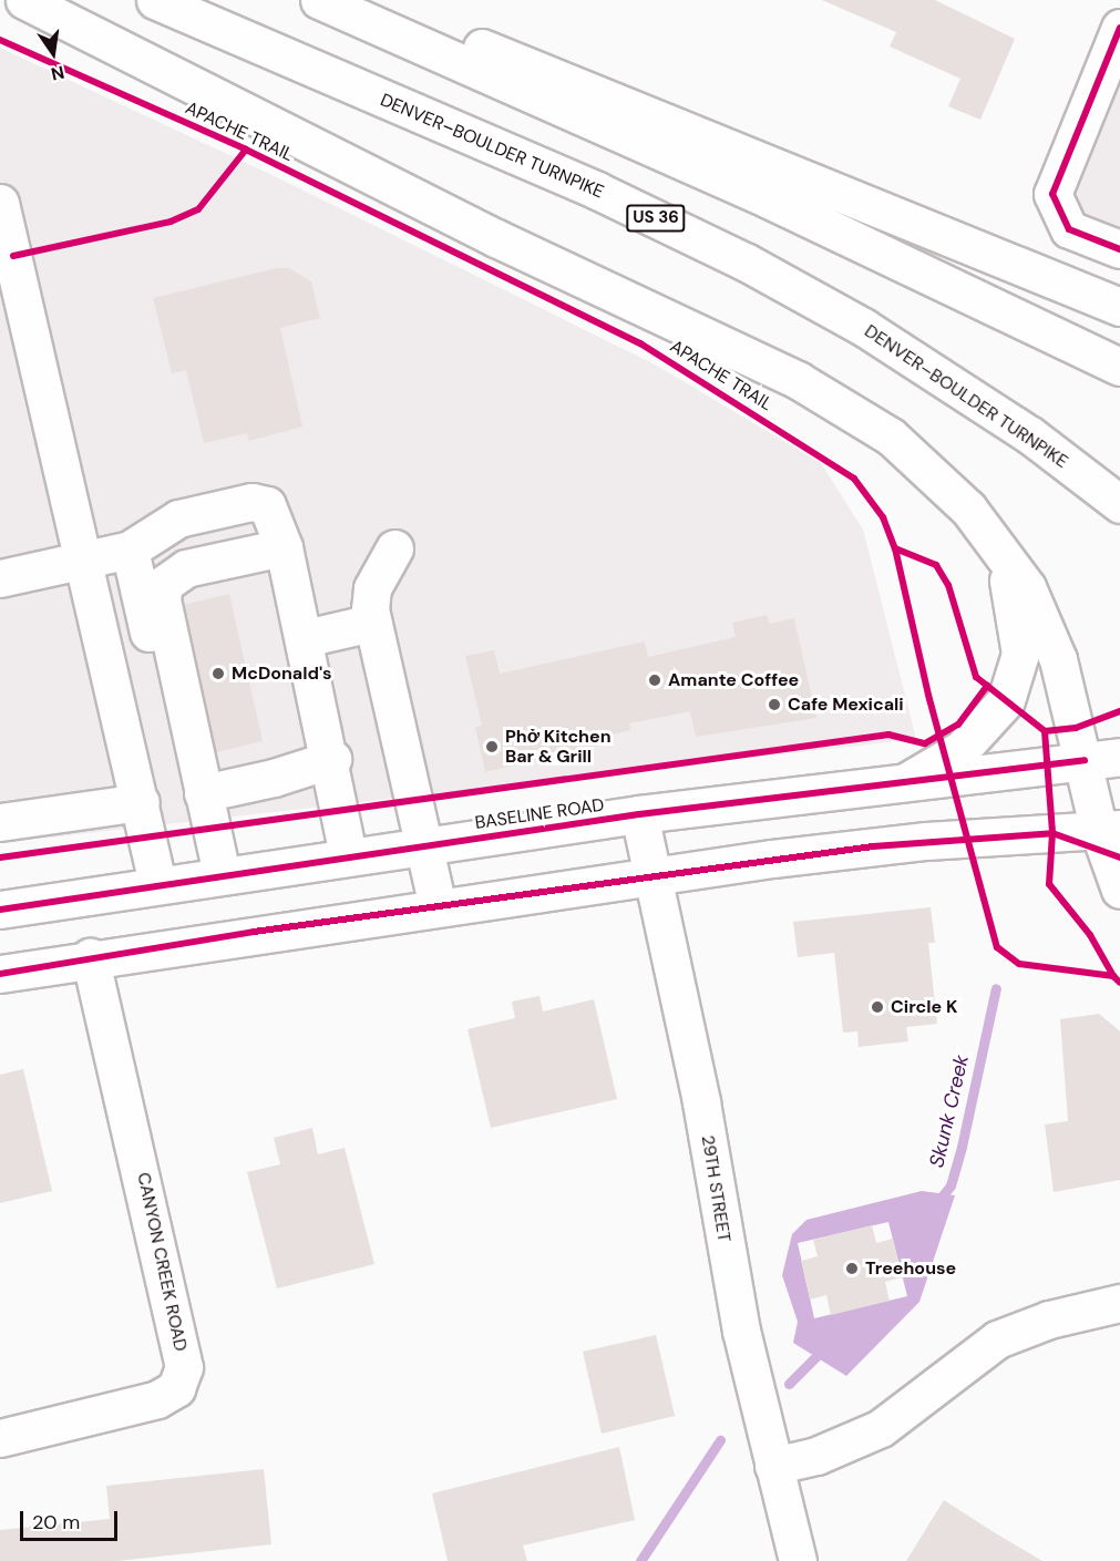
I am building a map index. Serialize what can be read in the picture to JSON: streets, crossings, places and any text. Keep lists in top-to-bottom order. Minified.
{"streets":{"main road":["DENVER–BOULDER TURNPIKE","US 36","BASELINE ROAD","29TH STREET","CANYON CREEK ROAD"],"cycle path":["APACHE TRAIL"]},"crossings":[["BASELINE ROAD","29TH STREET"]],"water":["Skunk Creek"],"places":["McDonald's","Amante Coffee","Cafe Mexicali","Phở Kitchen Bar & Grill","Circle K","Treehouse"],"scale_bar":"20 m","north":"bottom"}
